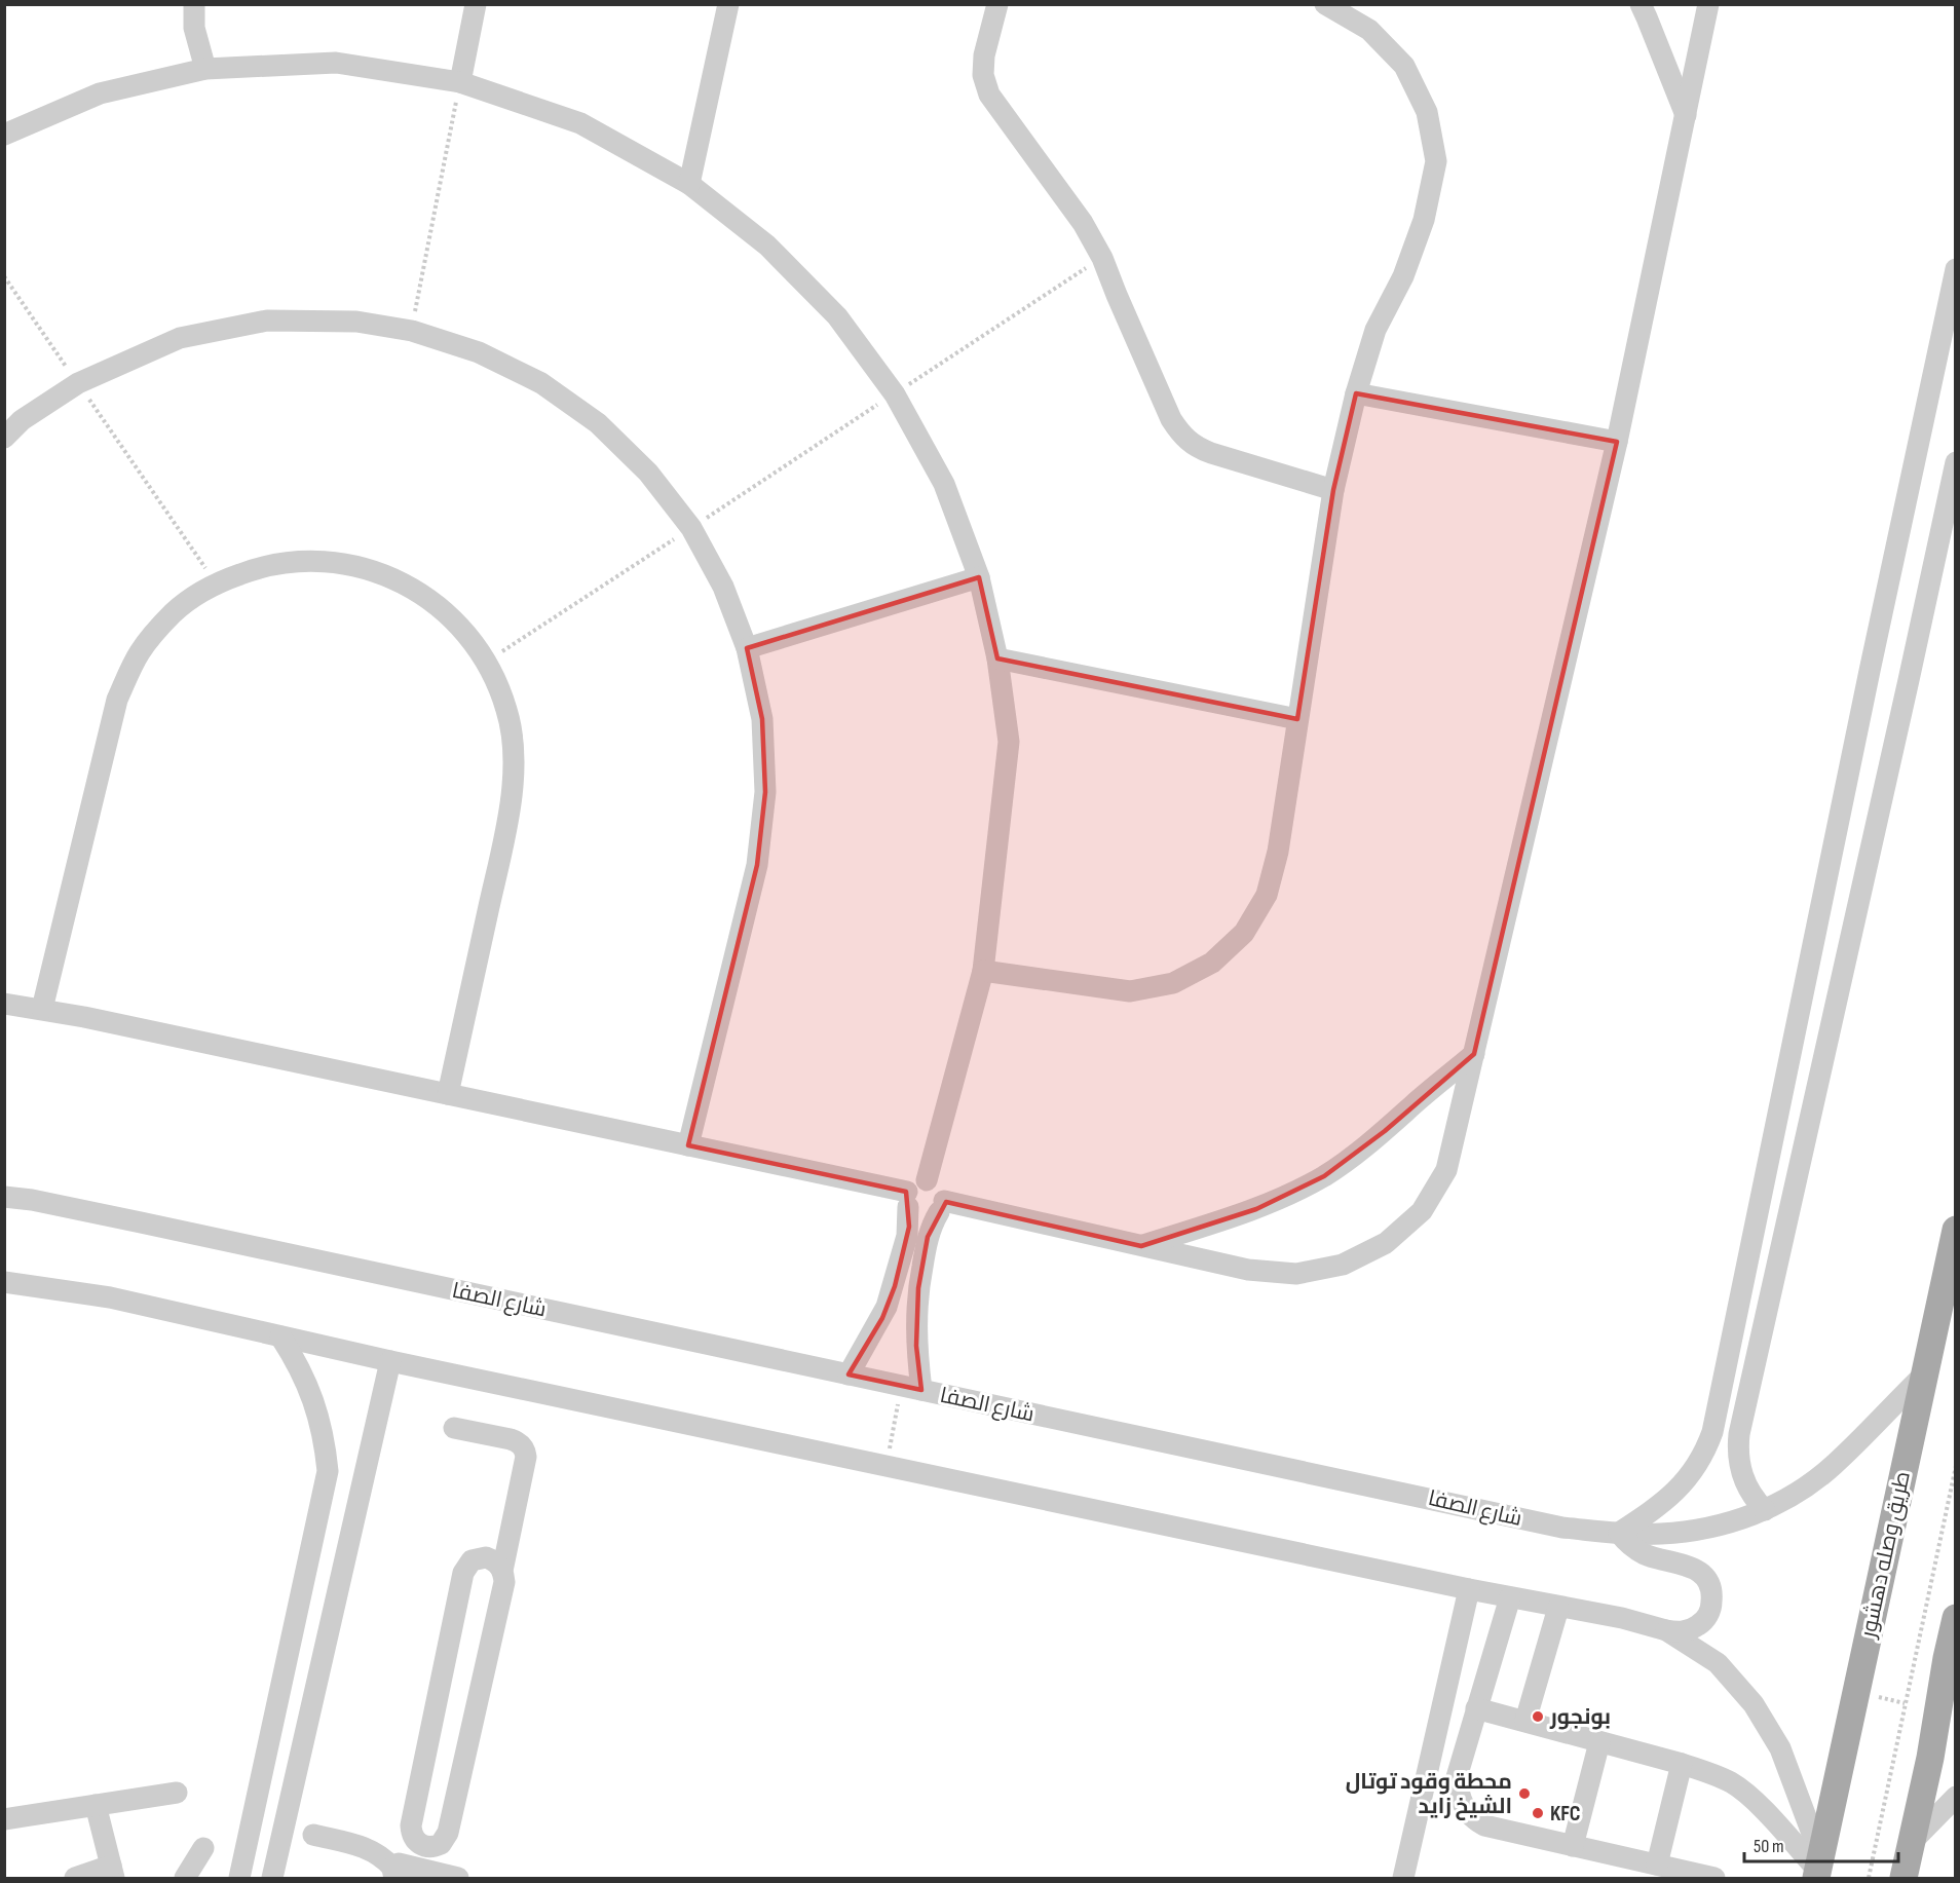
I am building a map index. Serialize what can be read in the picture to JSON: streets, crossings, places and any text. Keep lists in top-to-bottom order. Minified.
{"streets":{"main road":["طريق وصله دهشور"],"street":["شارع الصفا"]},"crossings":[["شارع الصفا","طريق وصله دهشور"]],"places":["بونجور","محطة وقود توتال الشيخ زايد","KFC"],"scale_bar":"50 m"}
